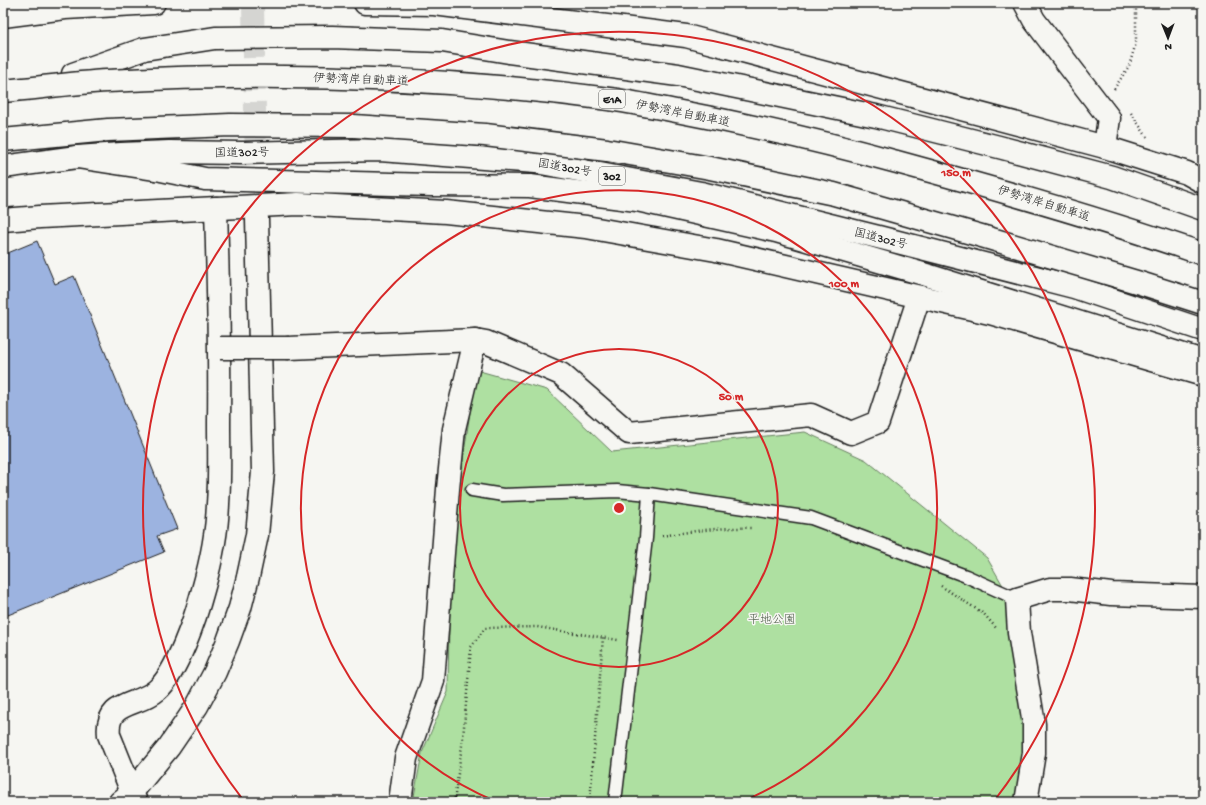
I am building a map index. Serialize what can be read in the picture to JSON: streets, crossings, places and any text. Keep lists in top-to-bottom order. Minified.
{"streets":{"main road":["伊勢湾岸自動車道","E1A","国道302号","302"]},"parks":["平地公園"],"north":"bottom","rings":["150 m","100 m","50 m"]}
